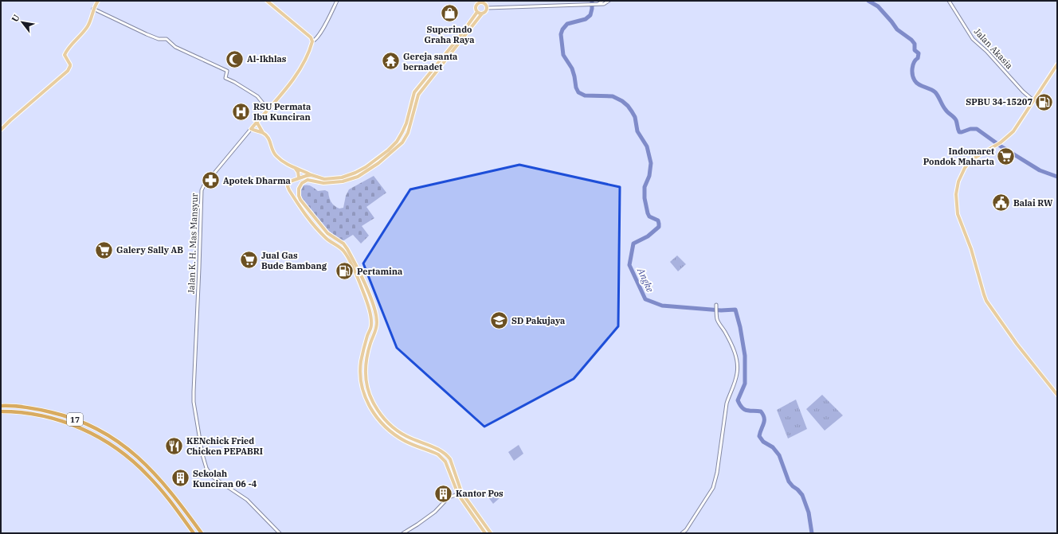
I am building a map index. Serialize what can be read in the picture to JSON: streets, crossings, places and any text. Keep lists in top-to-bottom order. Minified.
{"streets":{"highway":["17"],"main road":["Jalan K. H. Mas Mansyur"],"street":["Jalan Akasia"]},"water":["Angke"],"places":{"shop":["Superindo Graha Raya"],"mosque":["Al-Ikhlas"],"temple":["Gereja santa bernadet"],"fuel station":["SPBU 34-15207","Pertamina"],"hospital":["RSU Permata Ibu Kunciran"],"supermarket":["Indomaret Pondok Maharta","Galery Sally AB","Jual Gas Bude Bambang"],"pharmacy":["Apotek Dharma"],"public building":["Balai RW"],"school or university":["SD Pakujaya"],"restaurant":["KENchick Fried Chicken PEPABRI"],"building":["Sekolah Kunciran 06 -4","Kantor Pos"]},"north":"top left"}
